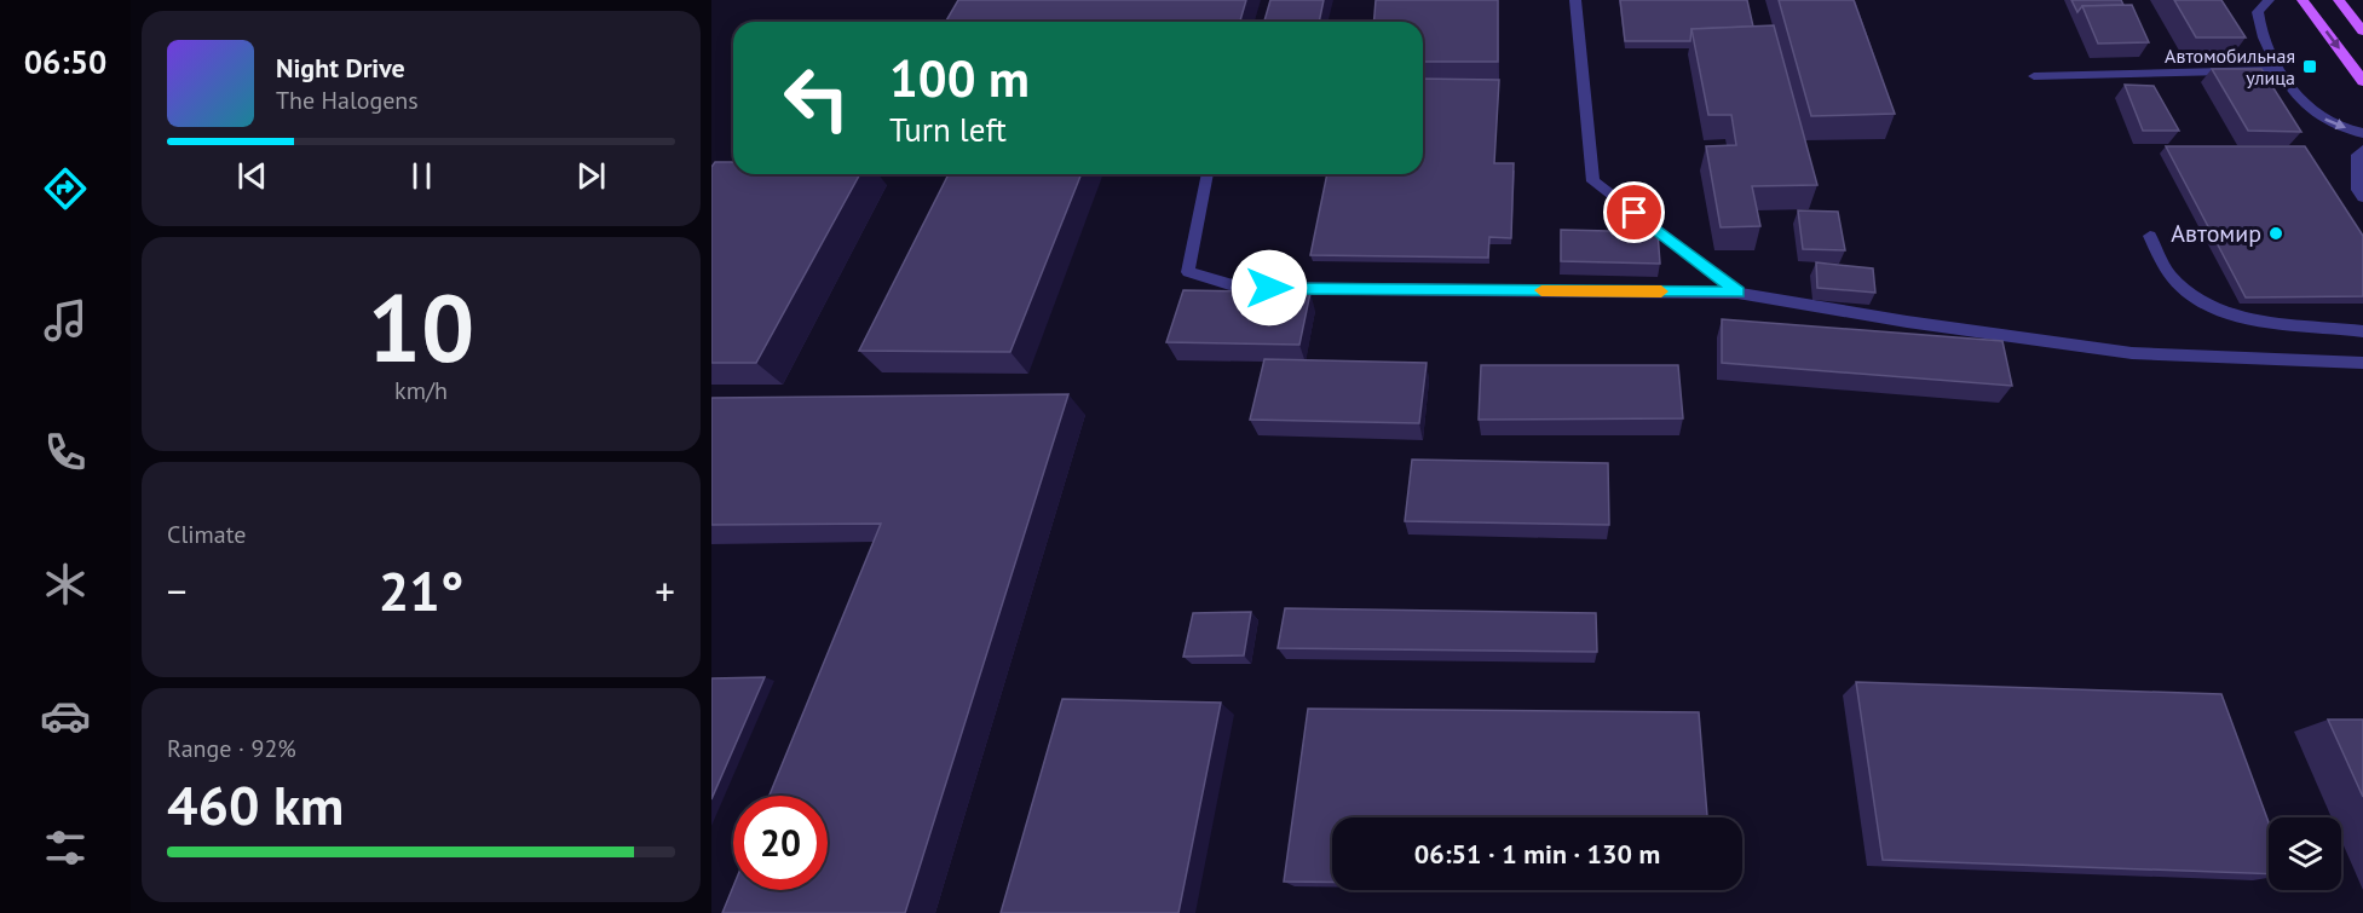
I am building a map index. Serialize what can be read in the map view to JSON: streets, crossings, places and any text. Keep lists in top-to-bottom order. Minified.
{"places":{"transit":["Автомобильная улица"],"other":["Автомир"]},"page":{"tabs":"06:50","turn":["100 m","Turn left"],"song":["Night Drive","The Halogens"],"tile":[["10","km/h"],"Climate",["Range · 92%","460 km"]],"heat":["−","21°","+"],"limit":"20","trip":"06:51 · 1 min · 130 m"}}
